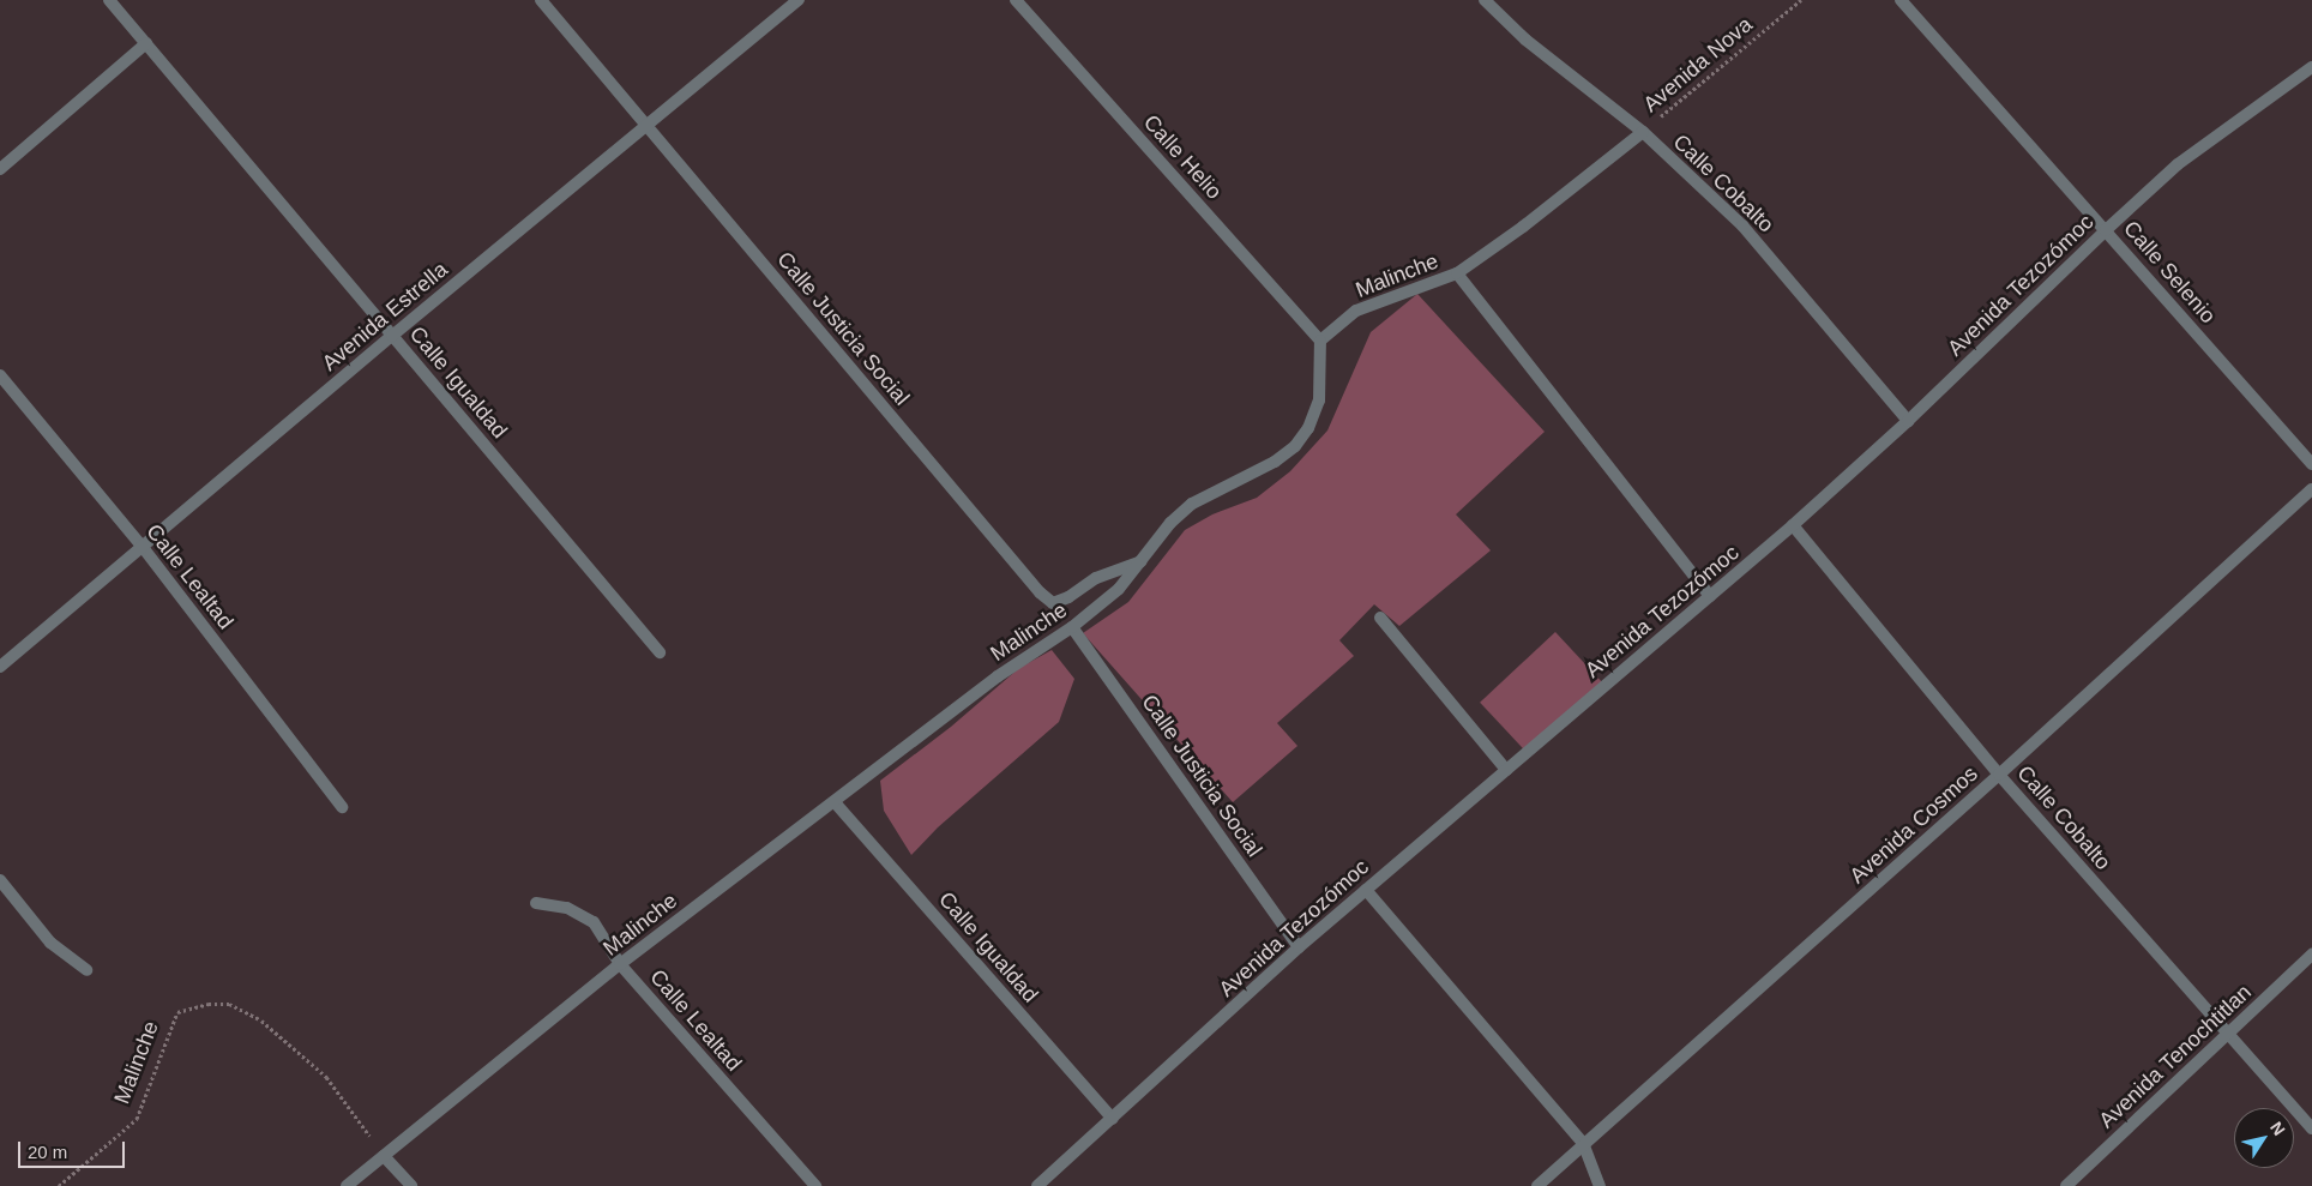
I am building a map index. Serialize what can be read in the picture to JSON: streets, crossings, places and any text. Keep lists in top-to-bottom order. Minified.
{"streets":{"street":["Calle Helio","Calle Cobalto","Calle Selenio","Malinche","Avenida Tezozómoc","Avenida Estrella","Calle Justicia Social","Calle Igualdad","Calle Lealtad","Avenida Cosmos","Avenida Tenochtitlan"],"path":["Avenida Nova"]},"crossings":[["Avenida Nova","Calle Cobalto"],["Avenida Nova","Malinche"],["Calle Helio","Malinche"],["Calle Cobalto","Malinche"],["Calle Cobalto","Avenida Tezozómoc"],["Calle Cobalto","Avenida Cosmos"],["Calle Cobalto","Avenida Tenochtitlan"],["Calle Selenio","Avenida Tezozómoc"],["Malinche","Calle Justicia Social"],["Malinche","Calle Igualdad"],["Malinche","Calle Lealtad"],["Avenida Tezozómoc","Calle Justicia Social"],["Avenida Tezozómoc","Calle Igualdad"],["Avenida Estrella","Calle Justicia Social"],["Avenida Estrella","Calle Igualdad"],["Avenida Estrella","Calle Lealtad"]],"scale_bar":"20 m","north":"top right"}
